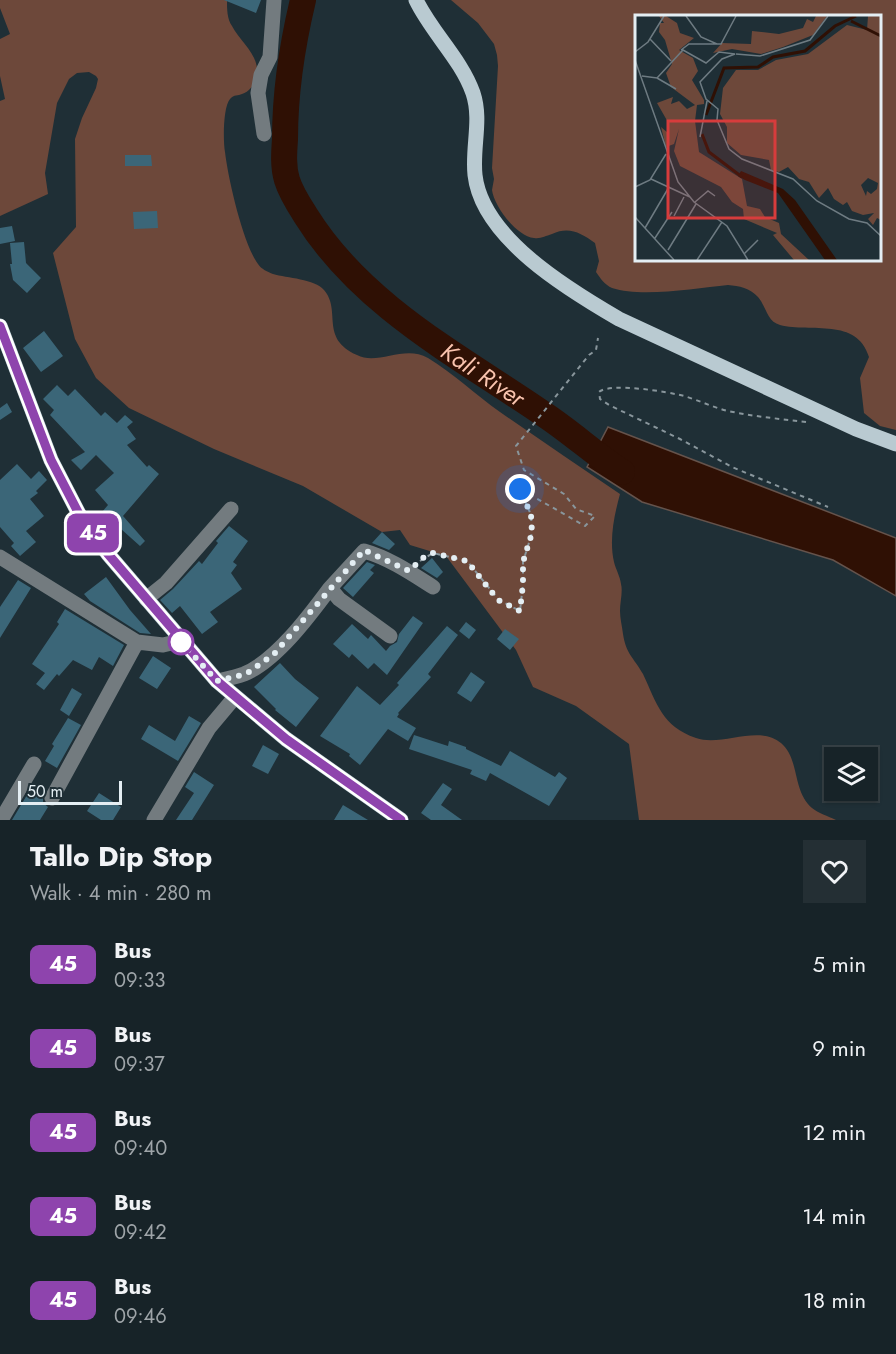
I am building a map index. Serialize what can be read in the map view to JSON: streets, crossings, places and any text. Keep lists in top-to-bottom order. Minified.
{"water":["Kali River"],"lines":["bus line 45"],"scale_bar":"50 m","page":{"on_map":"45","scale":"50 m","heading":["Tallo Dip Stop","Walk · 4 min · 280 m"],"list":[{"mark":"45","name":"Bus","note":"09:33","value":"5 min"},{"mark":"45","name":"Bus","note":"09:37","value":"9 min"},{"mark":"45","name":"Bus","note":"09:40","value":"12 min"},{"mark":"45","name":"Bus","note":"09:42","value":"14 min"},{"mark":"45","name":"Bus","note":"09:46","value":"18 min"}]}}
